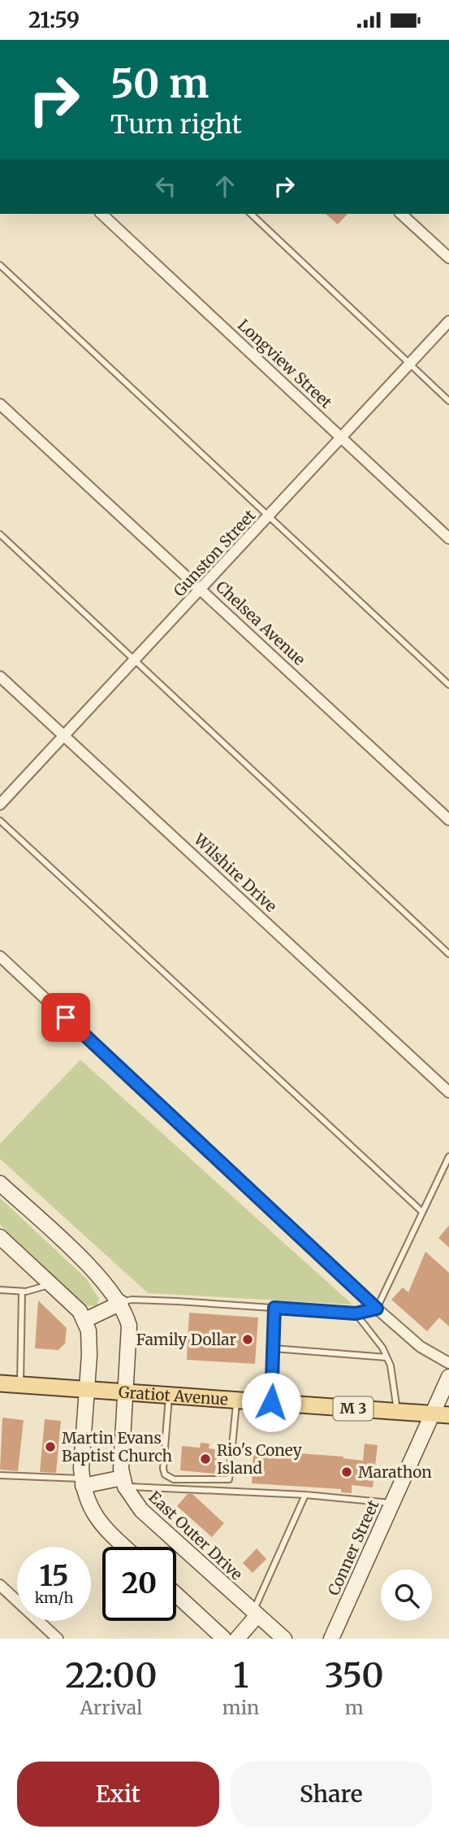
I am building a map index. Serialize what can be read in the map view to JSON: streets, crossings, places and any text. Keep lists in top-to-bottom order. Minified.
{"streets":{"main road":["Gratiot Avenue","M 3"],"street":["Longview Street","Gunston Street","Chelsea Avenue","Wilshire Drive","East Outer Drive","Conner Street"]},"crossings":[["Longview Street","Gunston Street"],["Gunston Street","Chelsea Avenue"],["Gunston Street","Wilshire Drive"],["Gratiot Avenue","Conner Street"]],"places":["Family Dollar","Martin Evans Baptist Church","Rio's Coney Island","Marathon"],"page":{"status":"21:59","turn":["50 m","Turn right"],"speed":"15 km/h","limit":"20","eta":["22:00","Arrival","1","min","350","m"],"buttons":["Exit","Share"]}}
